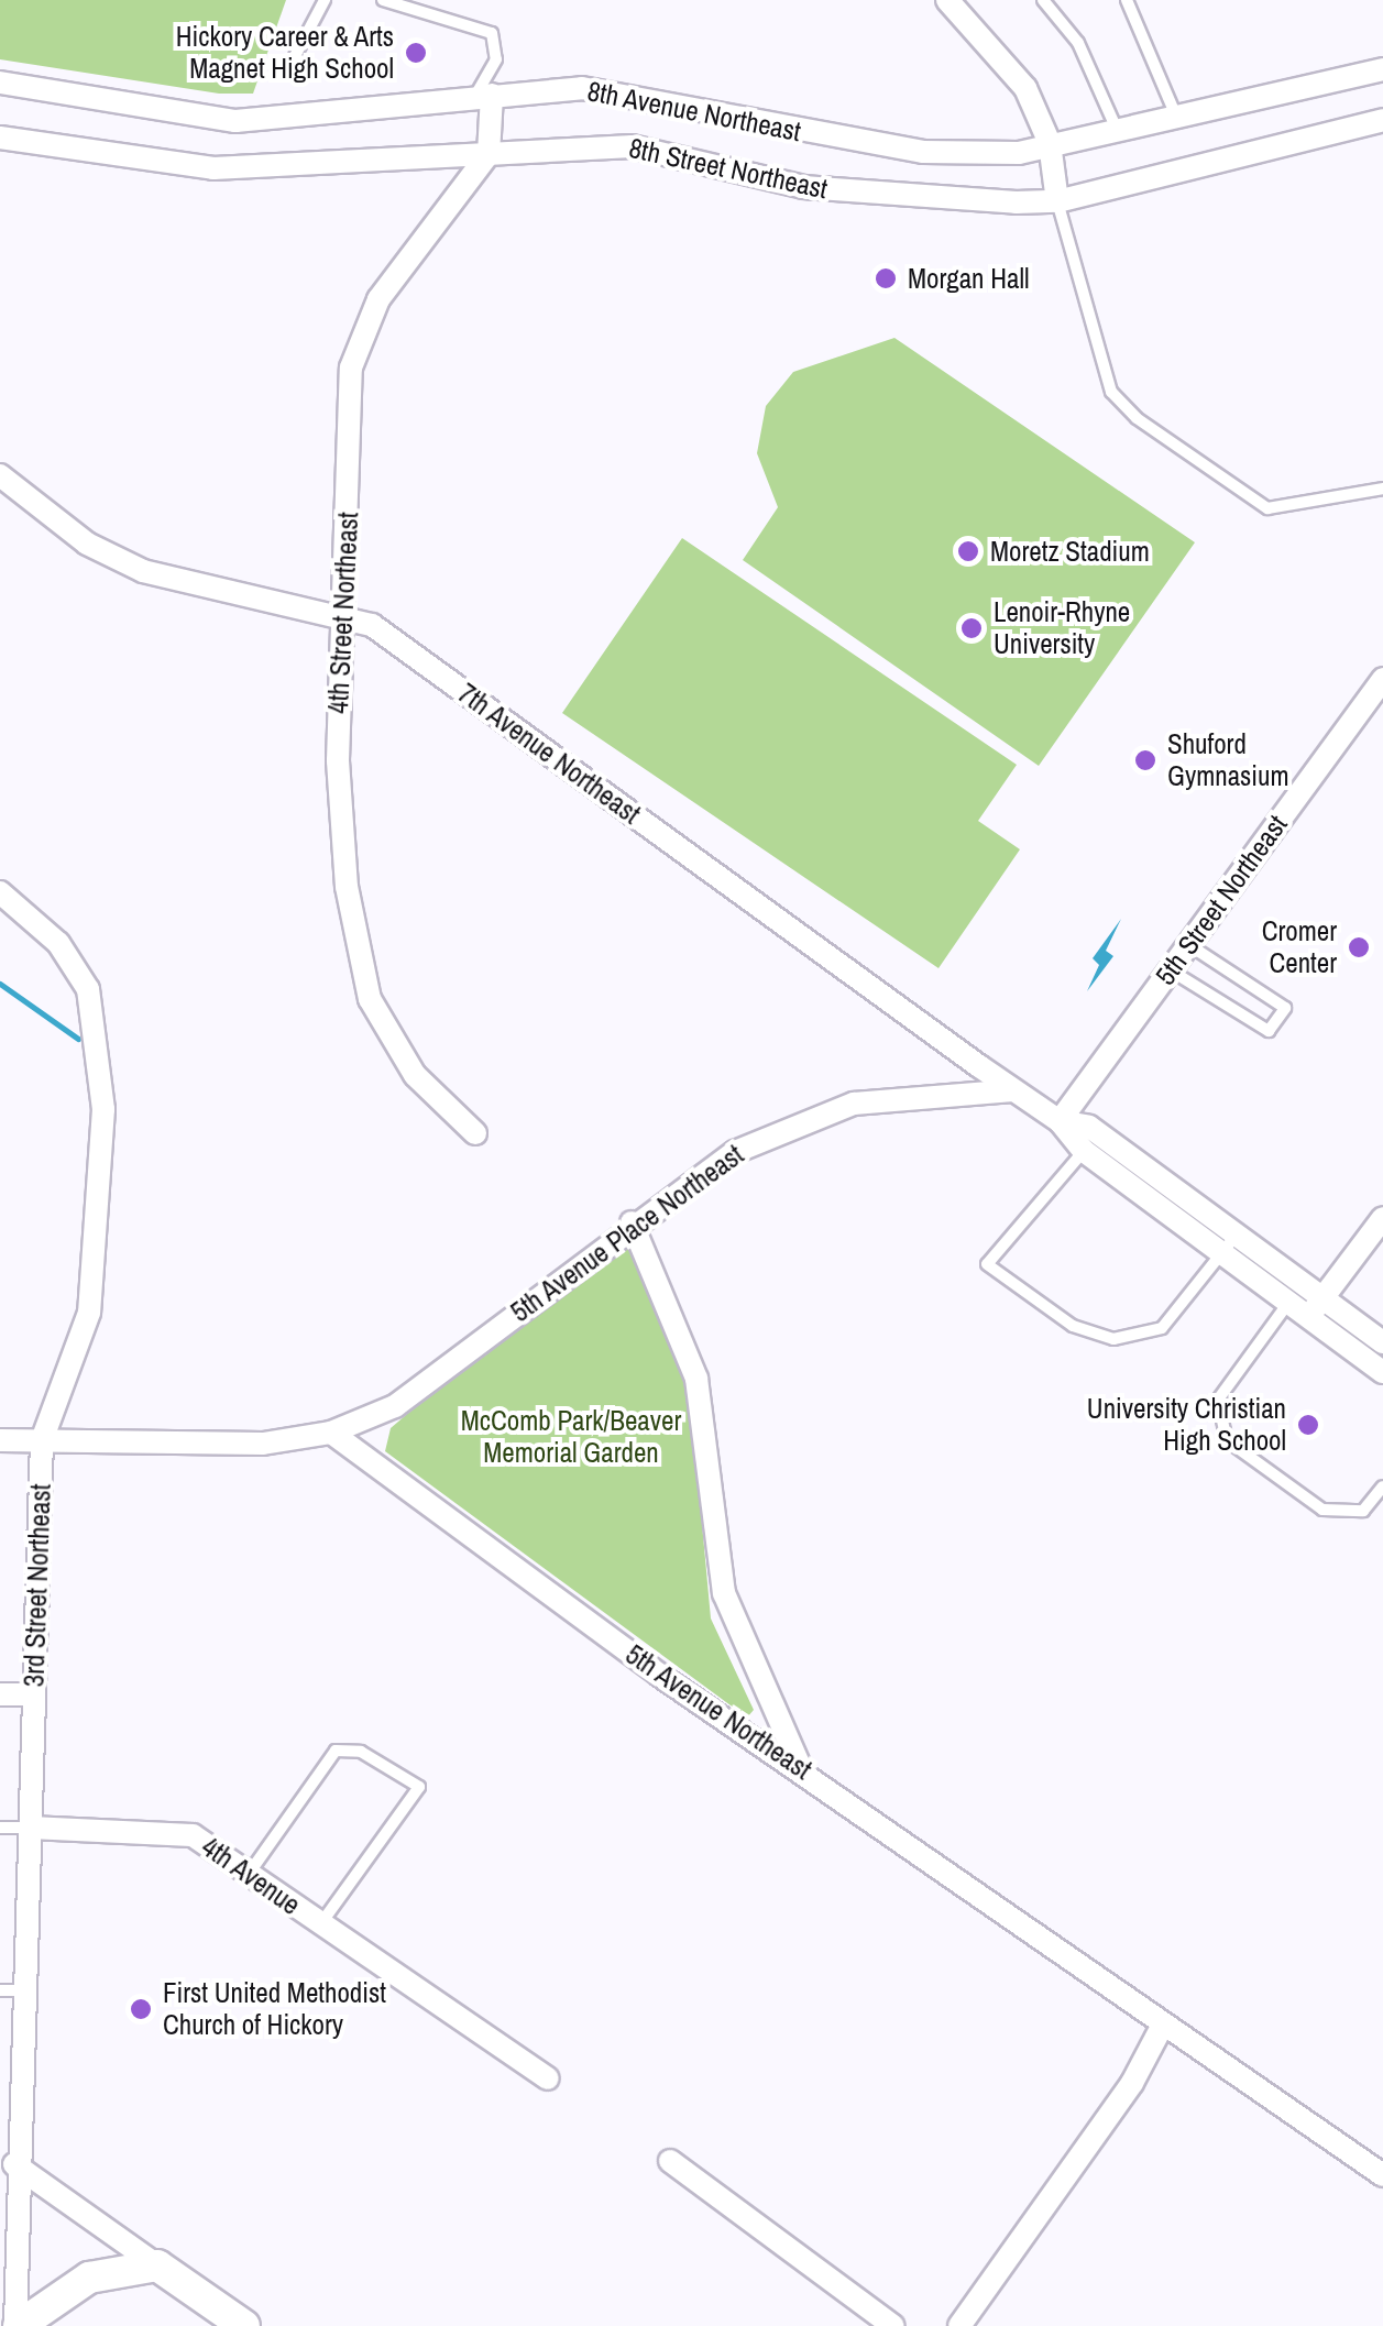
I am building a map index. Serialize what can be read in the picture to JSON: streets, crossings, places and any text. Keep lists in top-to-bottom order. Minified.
{"streets":{"street":["8th Avenue Northeast","8th Street Northeast","4th Street Northeast","7th Avenue Northeast","5th Street Northeast","5th Avenue Place Northeast","3rd Street Northeast","5th Avenue Northeast","4th Avenue"]},"crossings":[["8th Street Northeast","4th Street Northeast"],["4th Street Northeast","7th Avenue Northeast"],["7th Avenue Northeast","5th Street Northeast"],["7th Avenue Northeast","5th Avenue Place Northeast"],["5th Avenue Place Northeast","5th Avenue Northeast"],["3rd Street Northeast","4th Avenue"]],"parks":["McComb Park/Beaver Memorial Garden"],"places":["Hickory Career & Arts Magnet High School","Morgan Hall","Moretz Stadium","Lenoir-Rhyne University","Shuford Gymnasium","Cromer Center","University Christian High School","First United Methodist Church of Hickory"]}
